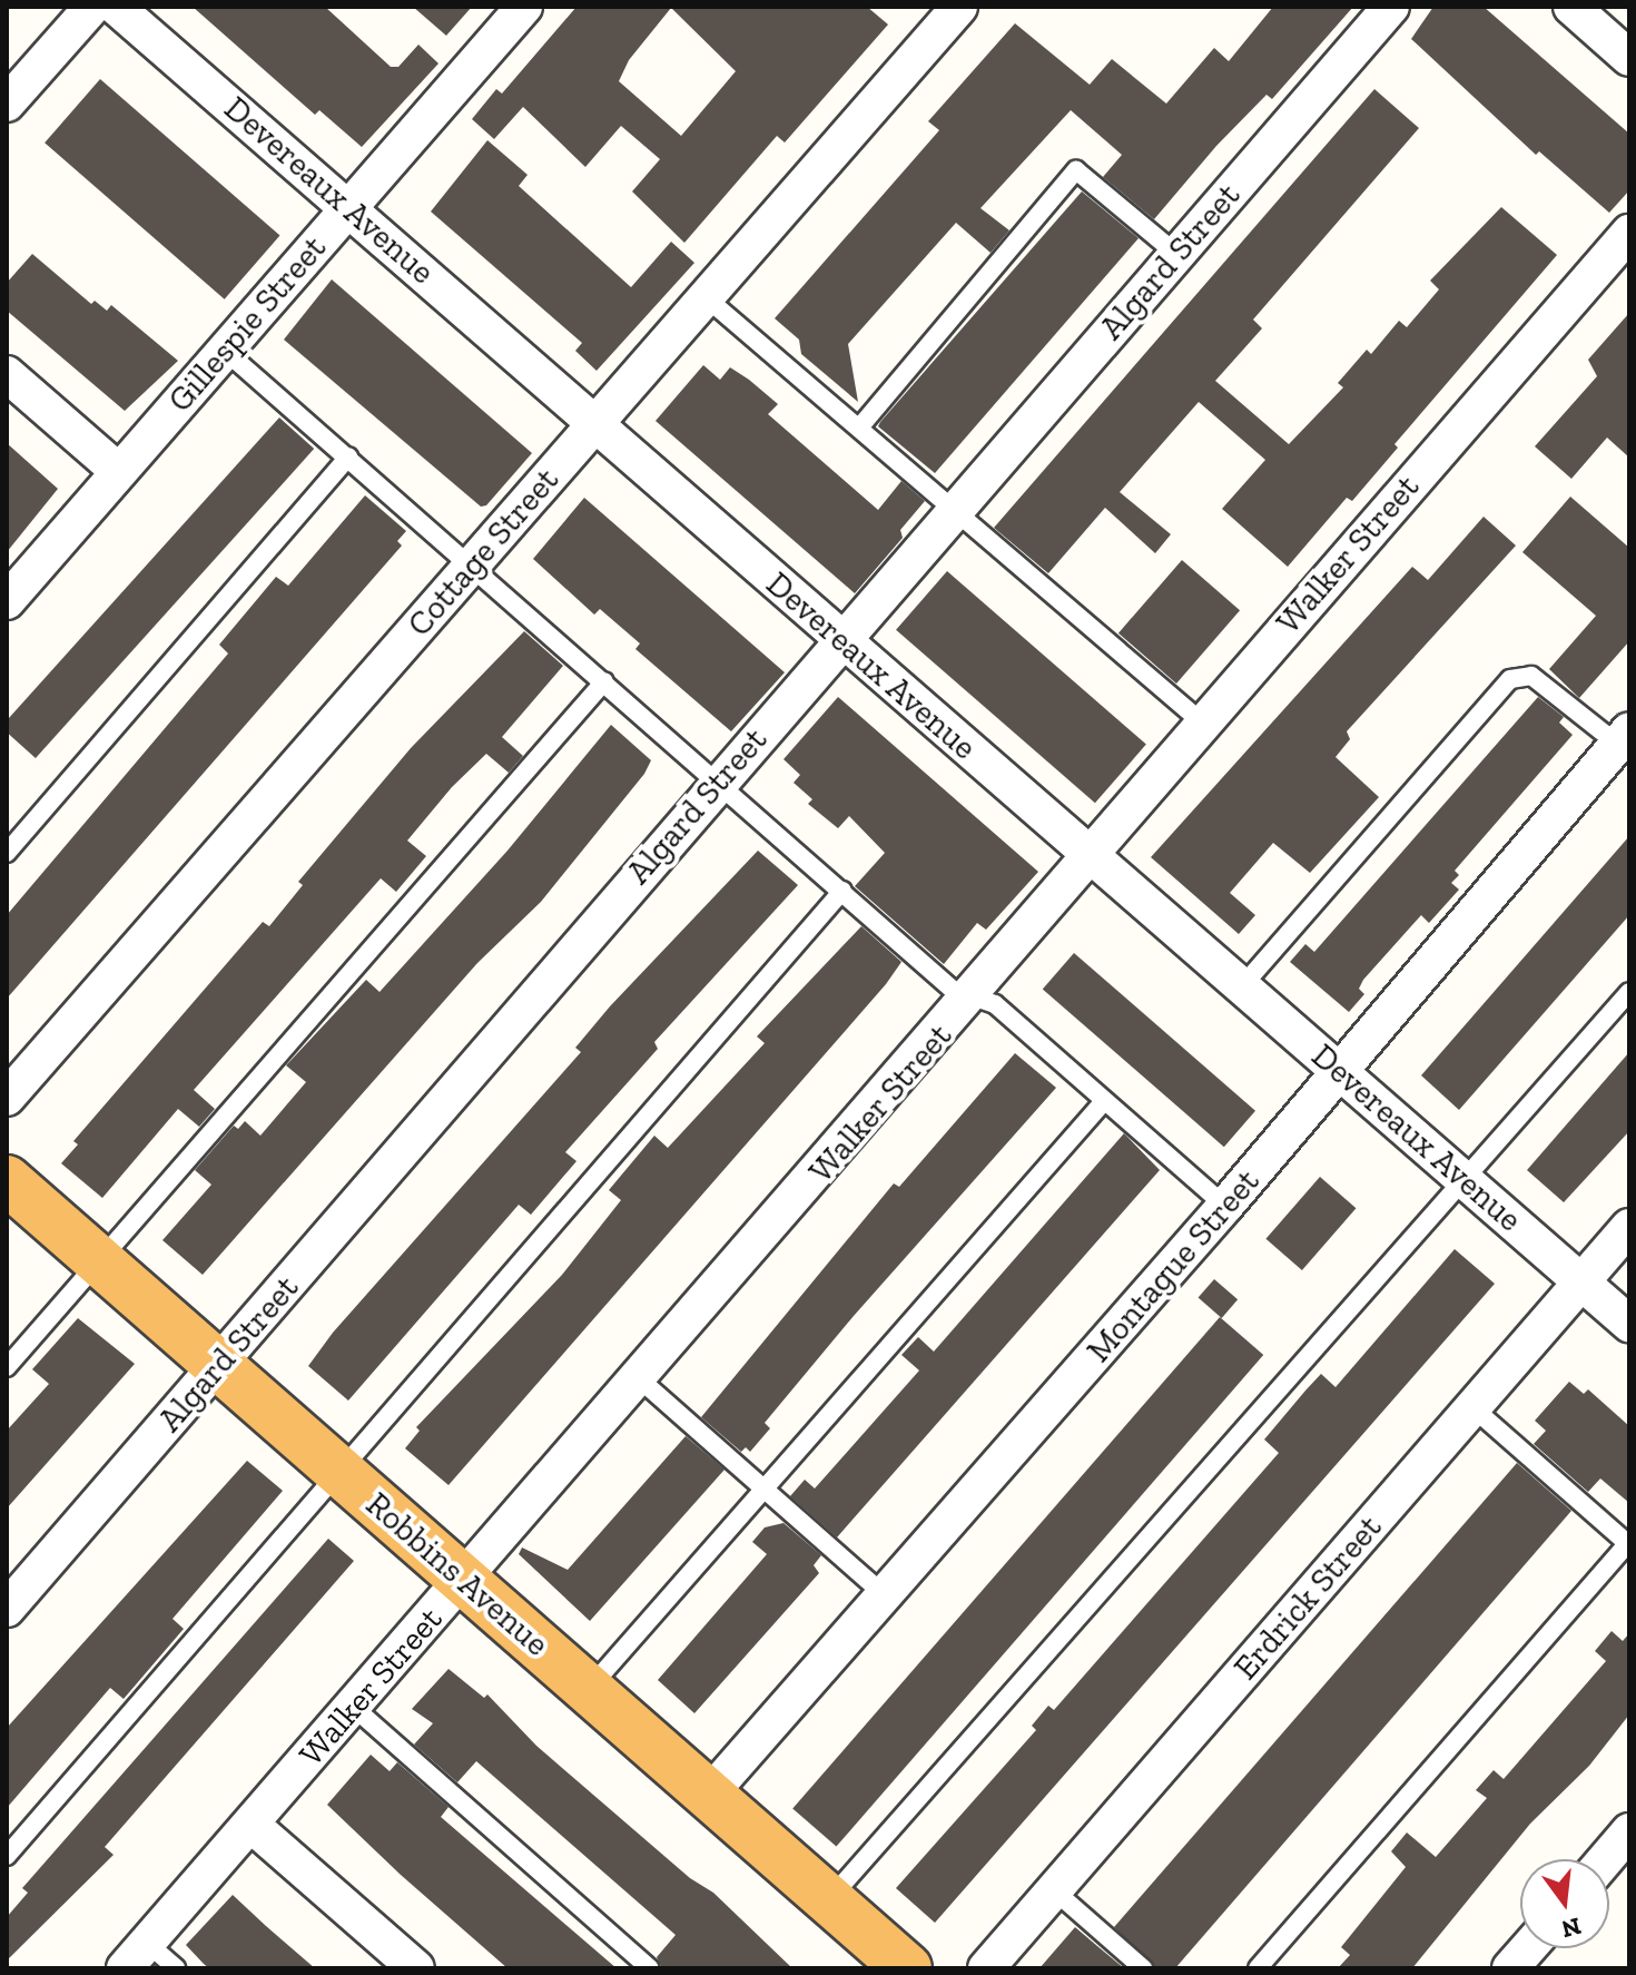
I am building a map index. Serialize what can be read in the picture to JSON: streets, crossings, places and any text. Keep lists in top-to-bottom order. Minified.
{"streets":{"highway":["Robbins Avenue"],"street":["Devereaux Avenue","Algard Street","Gillespie Street","Cottage Street","Walker Street","Montague Street","Erdrick Street"]},"crossings":[["Devereaux Avenue","Algard Street"],["Devereaux Avenue","Gillespie Street"],["Devereaux Avenue","Cottage Street"],["Devereaux Avenue","Walker Street"],["Devereaux Avenue","Montague Street"],["Devereaux Avenue","Erdrick Street"],["Algard Street","Robbins Avenue"],["Walker Street","Robbins Avenue"],["Montague Street","Robbins Avenue"]],"north":"bottom"}
